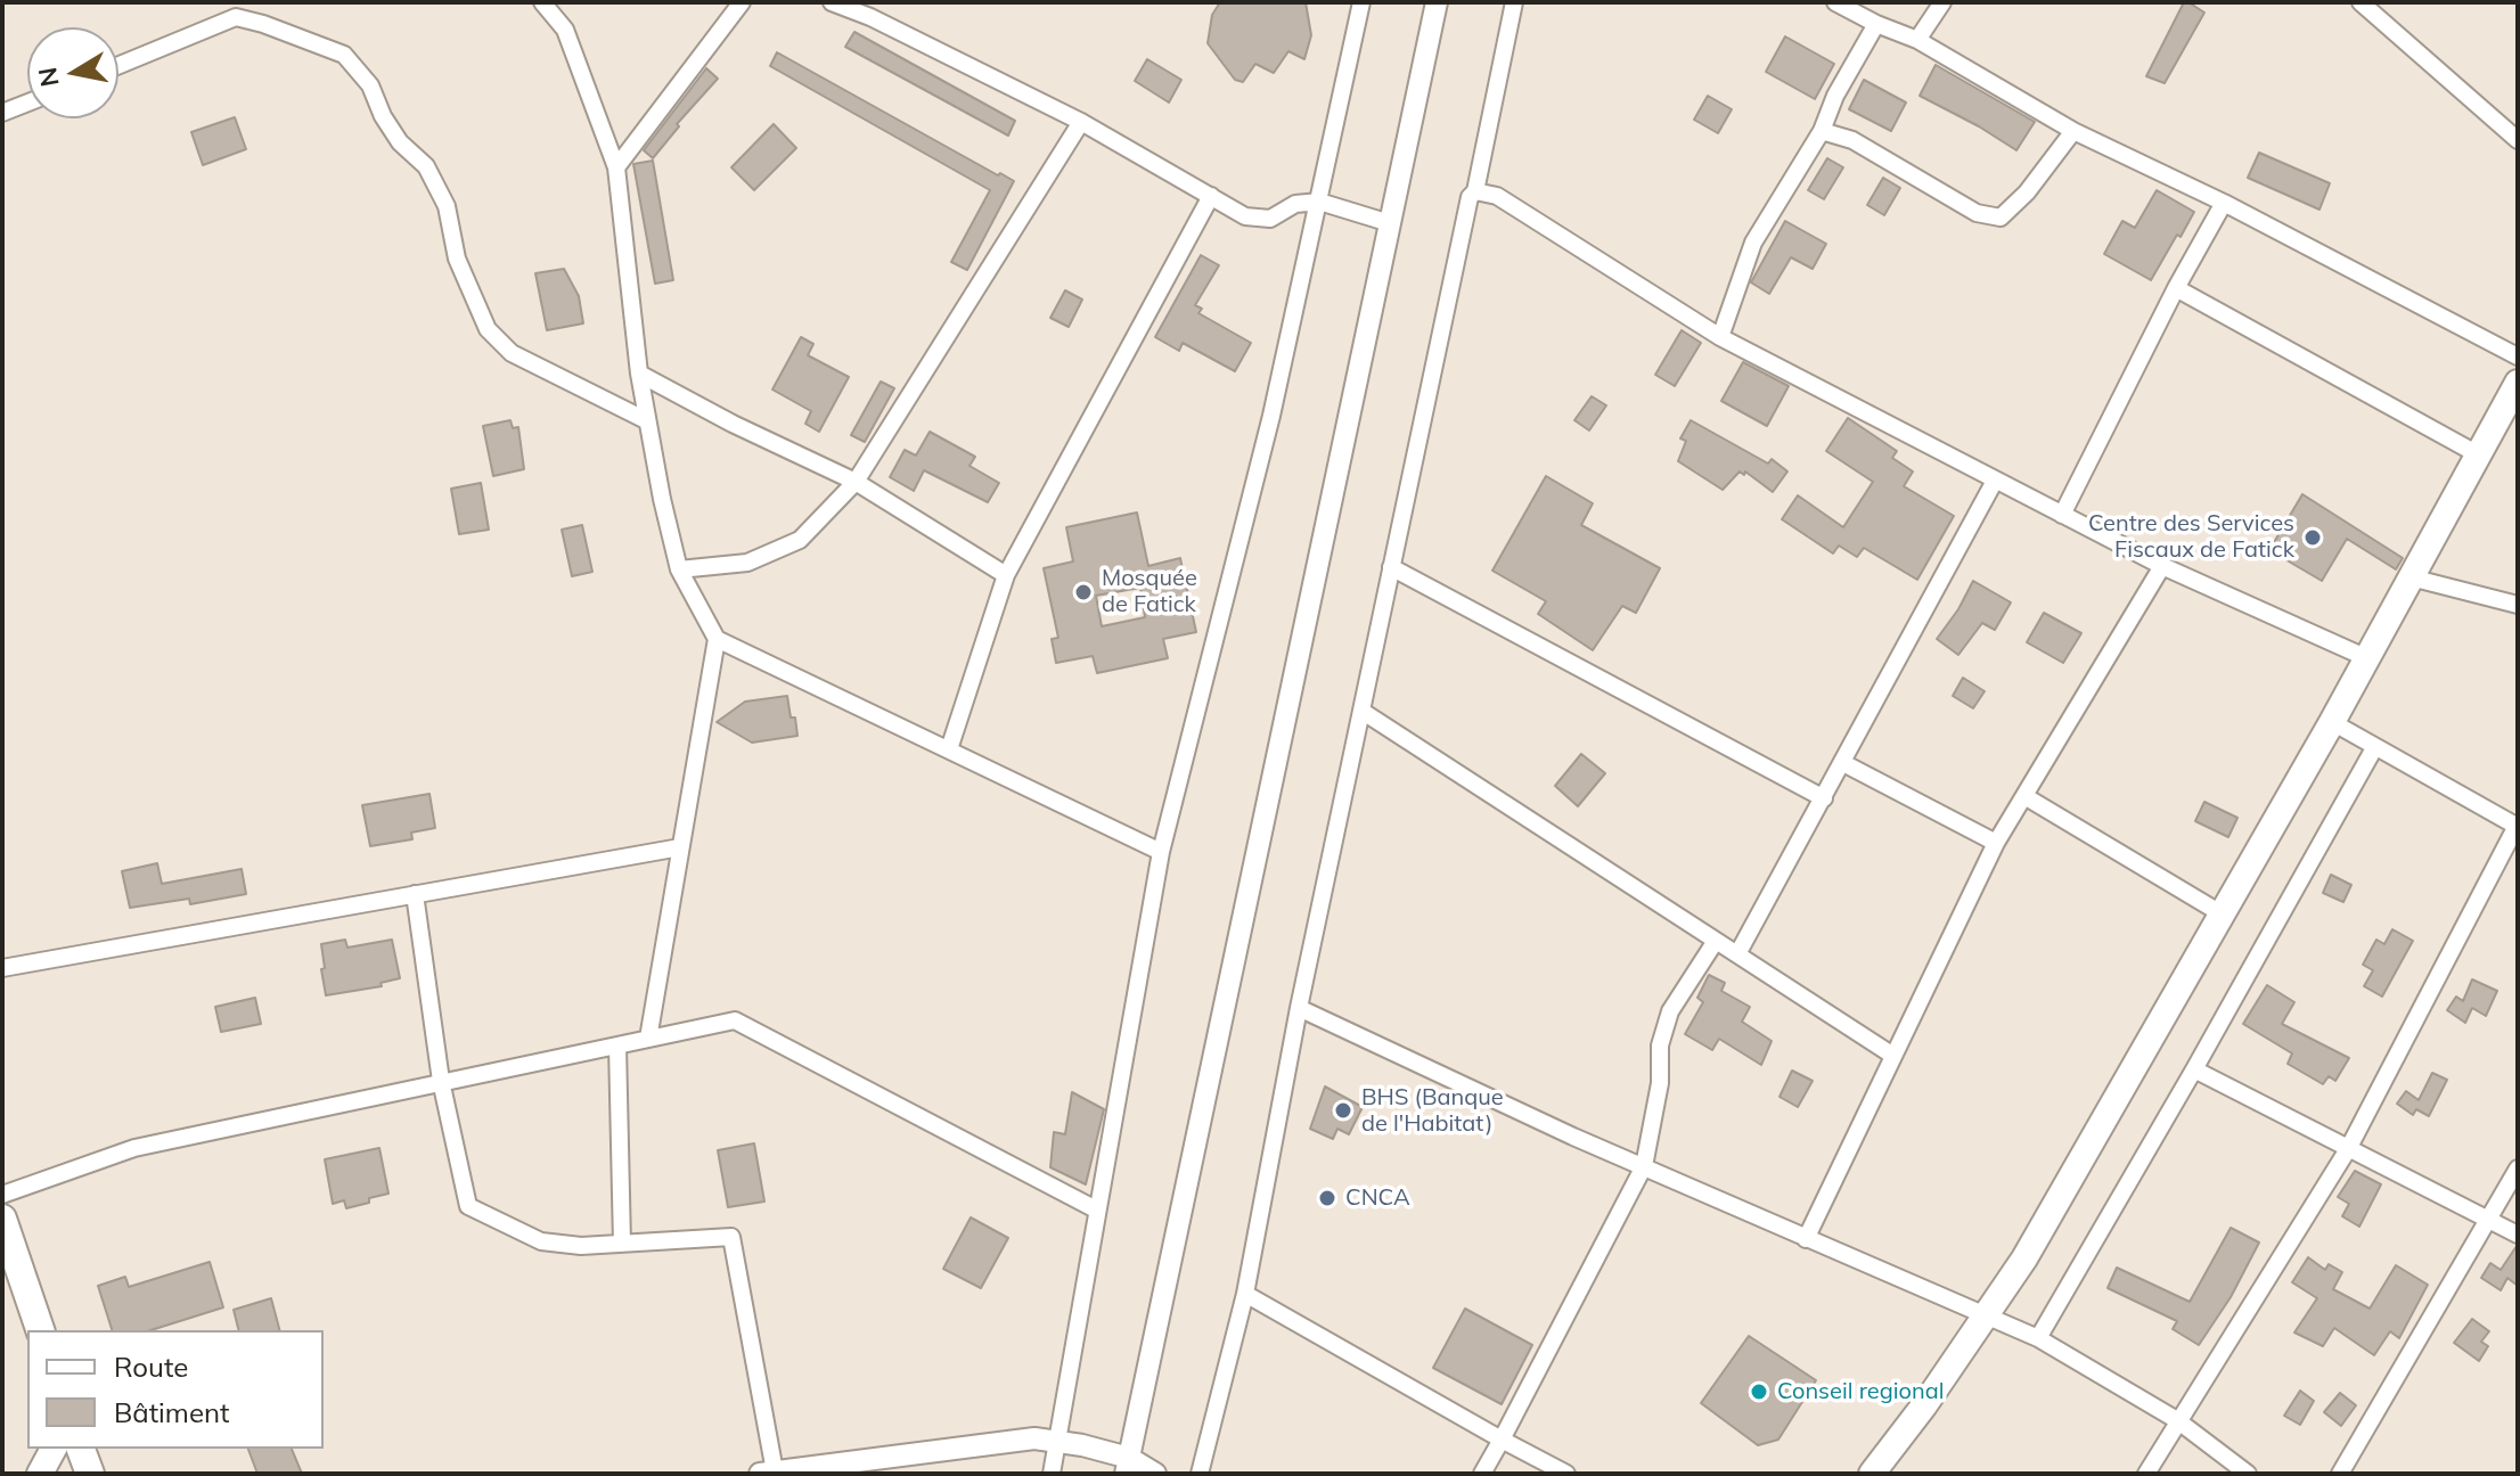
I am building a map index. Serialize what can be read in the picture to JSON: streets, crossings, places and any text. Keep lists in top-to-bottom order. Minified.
{"places":["Centre des Services Fiscaux de Fatick","Mosquée de Fatick","BHS (Banque de l'Habitat)","CNCA","Conseil regional"],"legend":["Route","Bâtiment"],"north":"left"}
